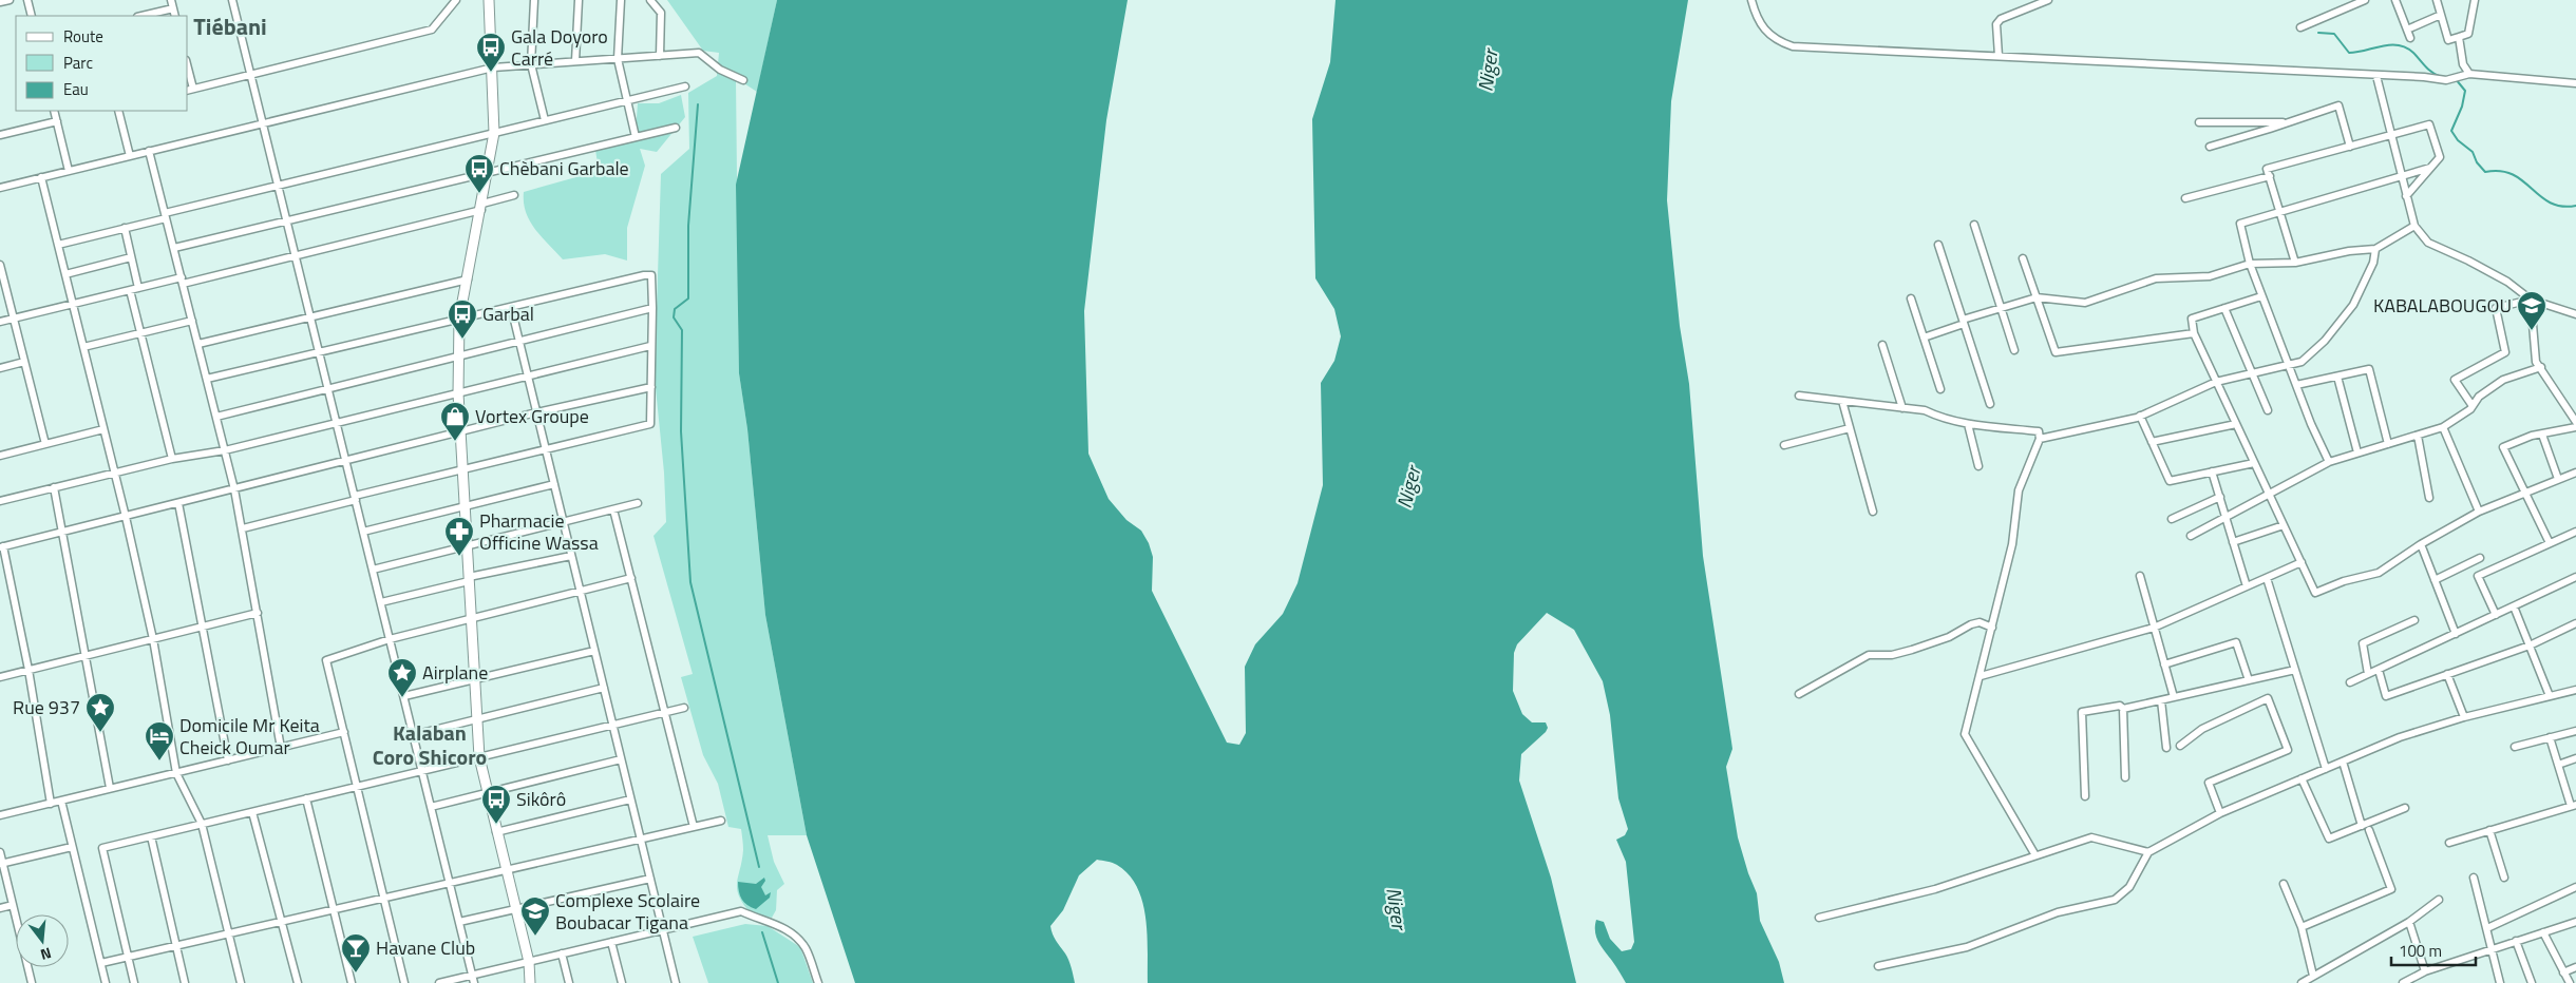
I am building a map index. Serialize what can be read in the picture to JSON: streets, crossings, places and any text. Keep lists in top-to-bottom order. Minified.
{"districts":["Tiébani","Kalaban Coro Shicoro"],"water":["Niger"],"places":{"bus stop":["Gala Doyoro Carré","Chèbani Garbale","Garbal","Sikôrô"],"school or university":["KABALABOUGOU","Complexe Scolaire Boubacar Tigana"],"shop":["Vortex Groupe"],"pharmacy":["Pharmacie Officine Wassa"],"place":["Airplane","Rue 937"],"hotel":["Domicile Mr Keita Cheick Oumar"],"bar":["Havane Club"]},"legend":["Route","Parc","Eau"],"scale_bar":"100 m","north":"bottom"}
